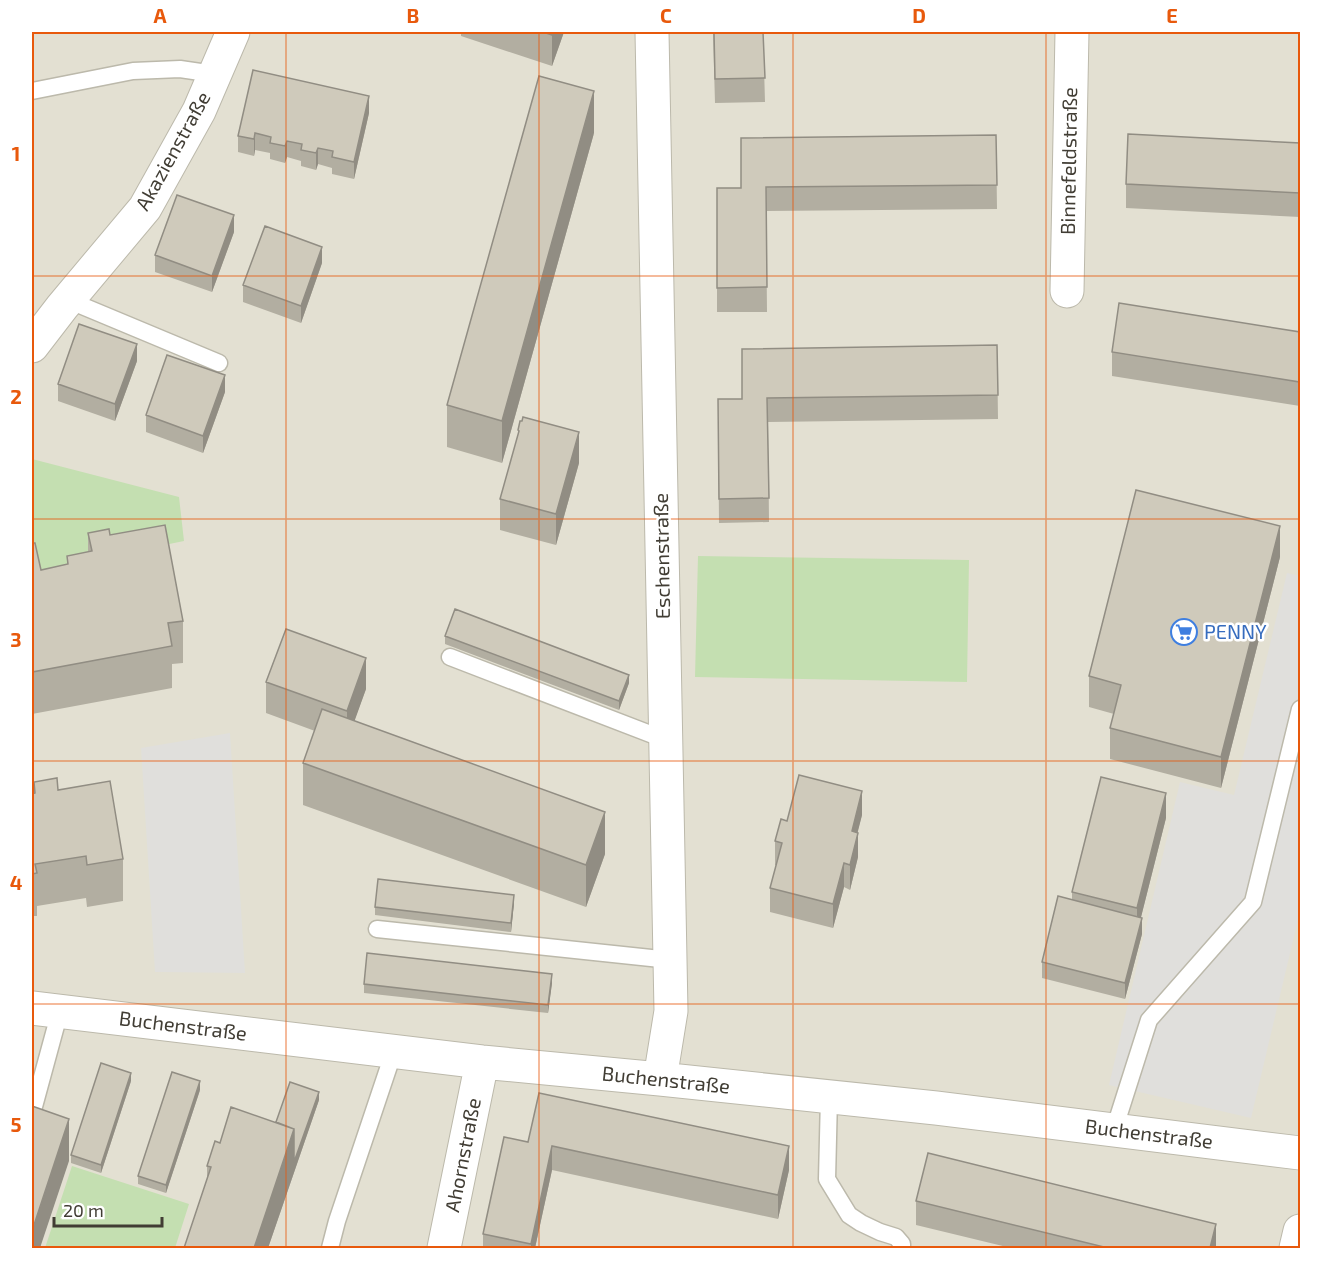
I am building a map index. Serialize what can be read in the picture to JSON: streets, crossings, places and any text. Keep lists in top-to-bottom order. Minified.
{"streets":{"street":["Akazienstraße","Binnefeldstraße","Eschenstraße","Buchenstraße","Ahornstraße"]},"crossings":[["Eschenstraße","Buchenstraße"],["Buchenstraße","Ahornstraße"]],"places":{"supermarket":["PENNY"]},"scale_bar":"20 m","grid":{"columns":["A","B","C","D","E"],"rows":["1","2","3","4","5"]}}
